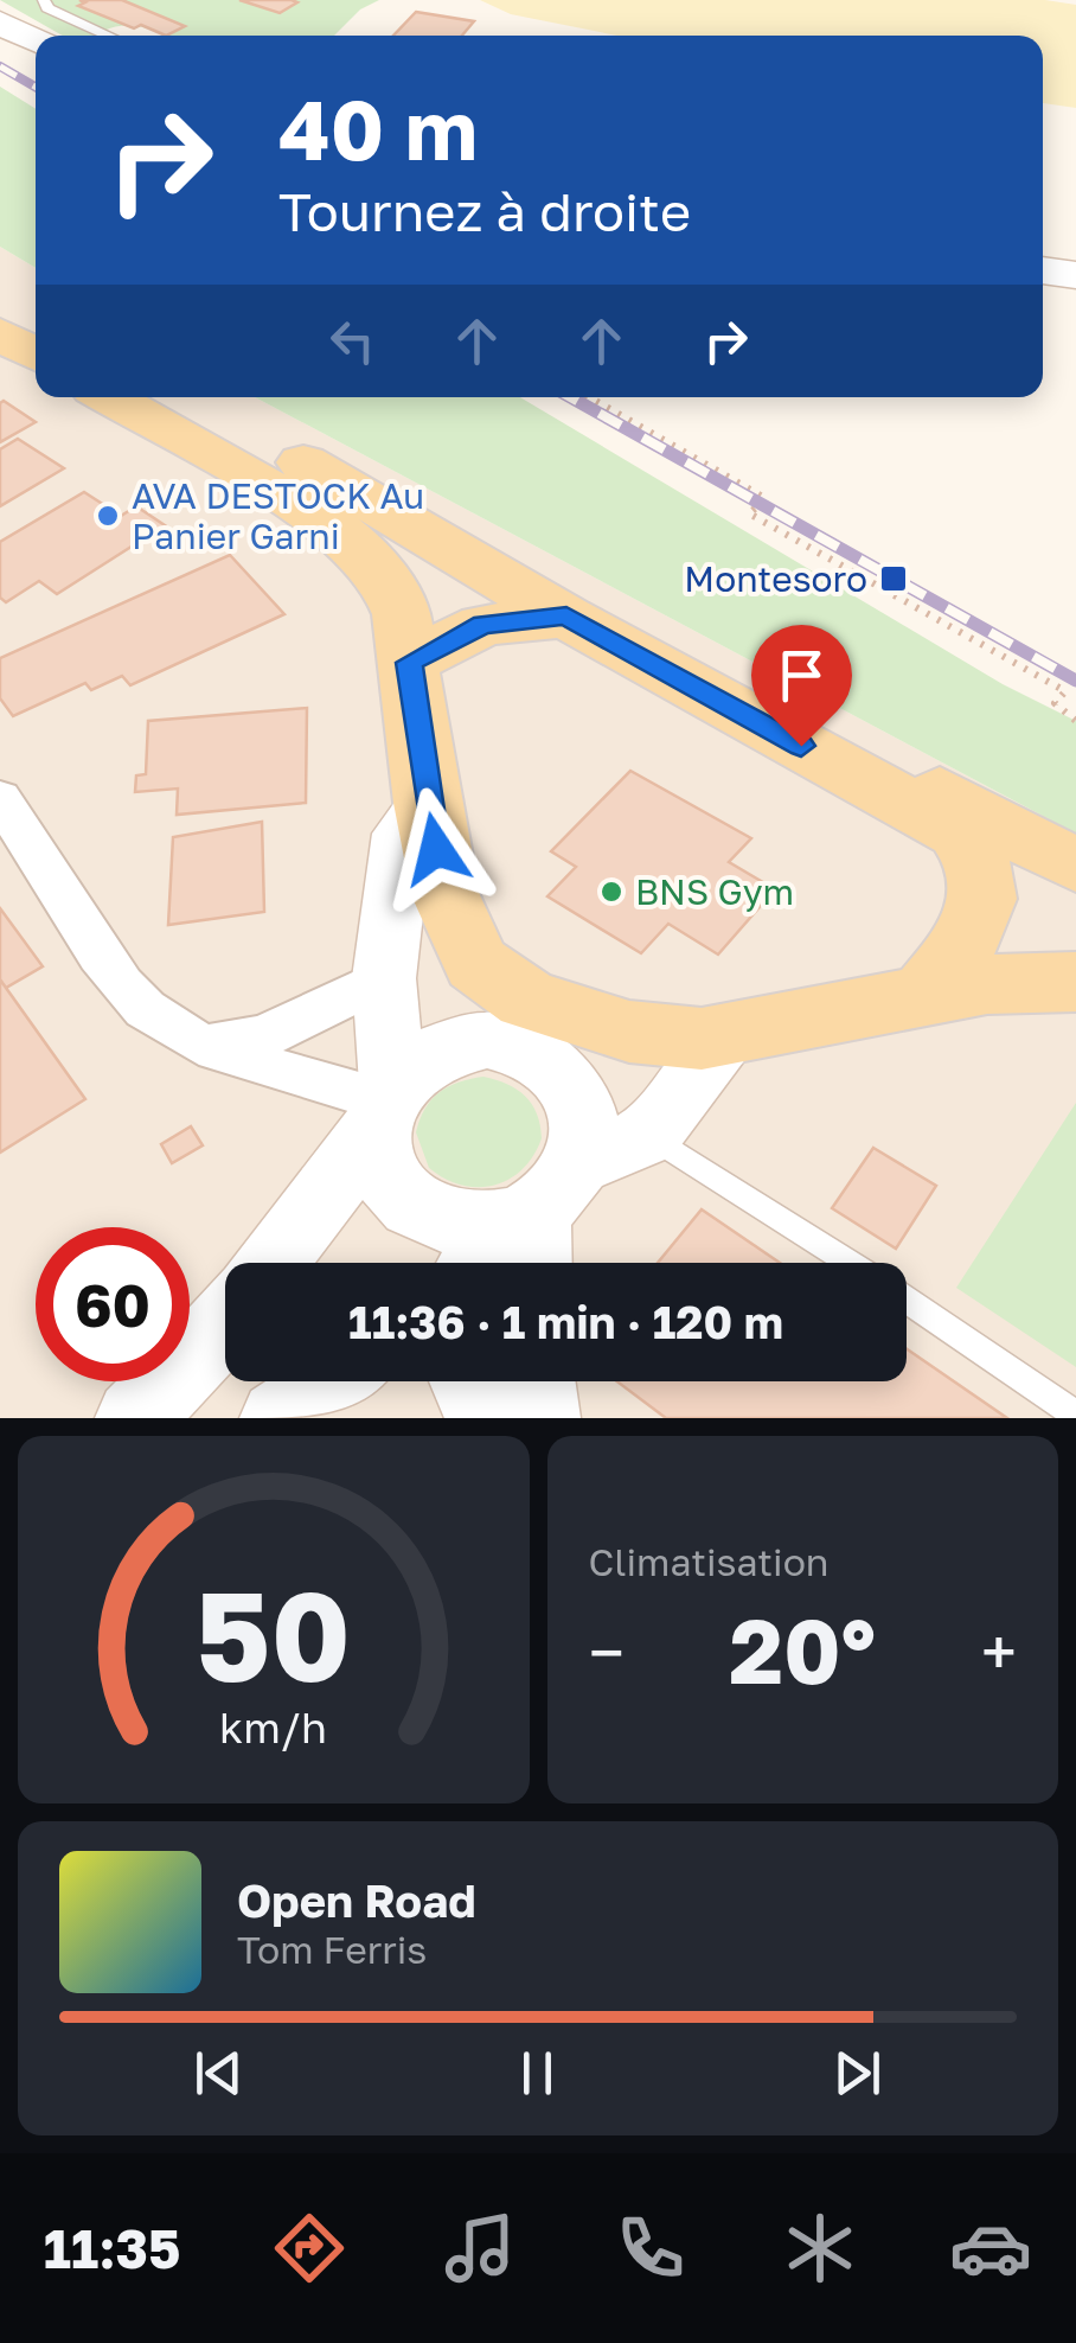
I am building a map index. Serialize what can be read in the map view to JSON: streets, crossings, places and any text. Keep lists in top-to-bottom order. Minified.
{"places":{"other":["AVA DESTOCK Au Panier Garni","BNS Gym"],"transit":["Montesoro"]},"page":{"turn":["40 m","Tournez à droite"],"limit":"60","trip":"11:36 · 1 min · 120 m","tile":"Climatisation","heat":["−","20°","+"],"song":["Open Road","Tom Ferris"],"tabs":"11:35","gauge":["50","km/h"]}}
